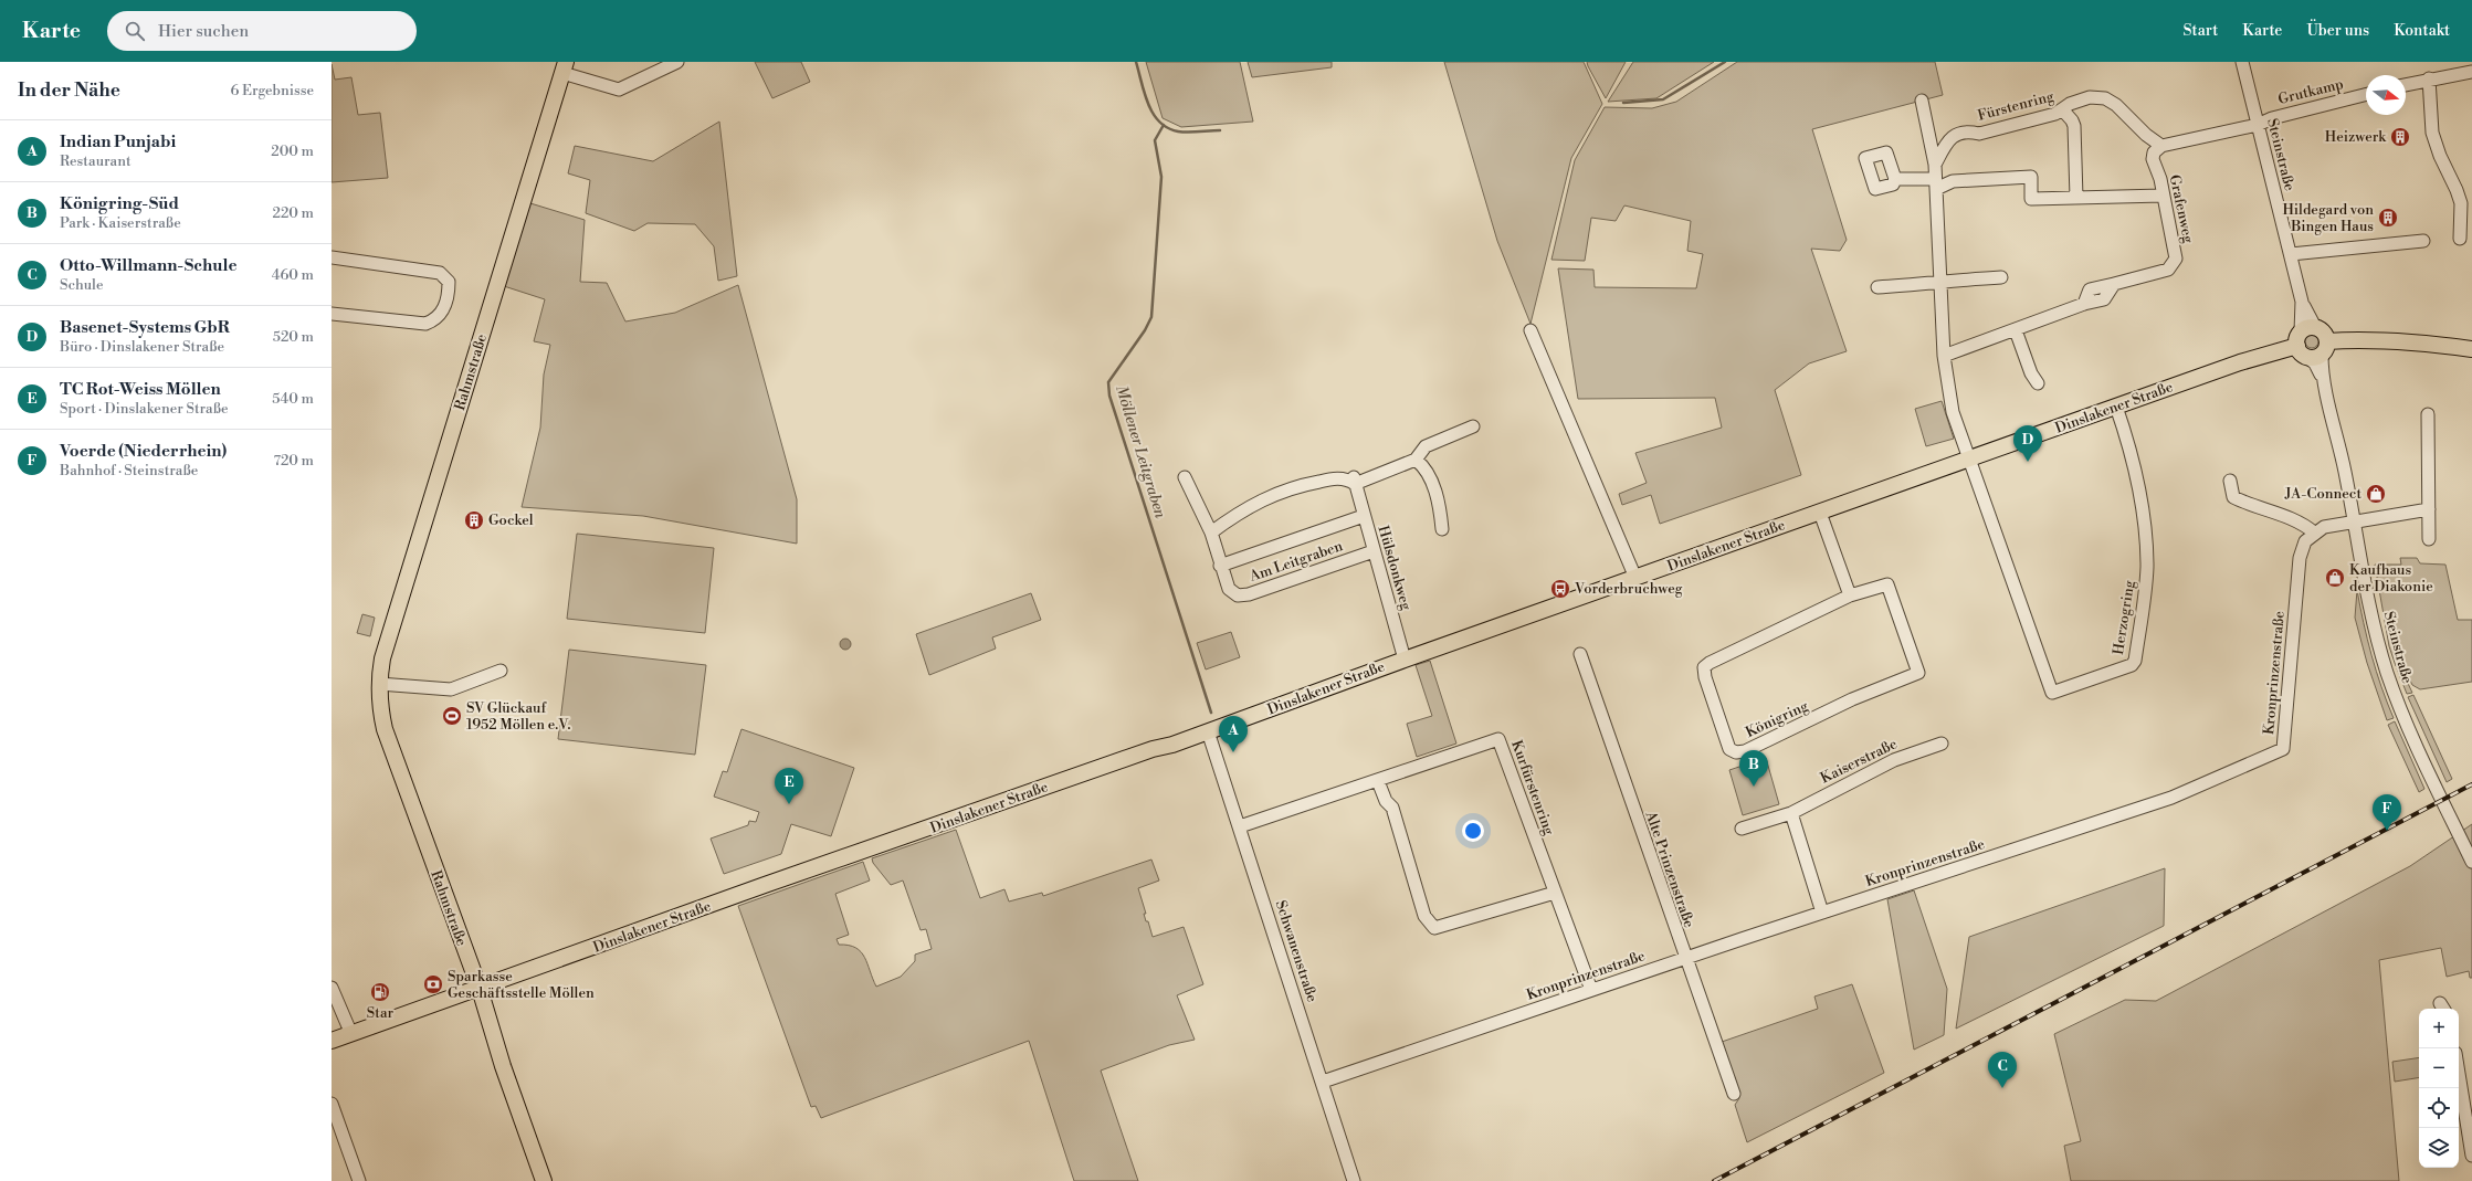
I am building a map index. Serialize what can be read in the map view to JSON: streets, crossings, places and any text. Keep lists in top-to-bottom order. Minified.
{"streets":{"main road":["Rahmstraße","Dinslakener Straße"],"street":["Grutkamp","Fürstenring","Steinstraße","Grafenweg","Am Leitgraben","Hülsdonkweg","Herzogring","Kronprinzenstraße","Königring","Kaiserstraße","Kurfürstenring","Alte Prinzenstraße","Schwanenstraße"]},"crossings":[["Grutkamp","Steinstraße"],["Fürstenring","Grafenweg"],["Fürstenring","Dinslakener Straße"],["Fürstenring","Herzogring"],["Steinstraße","Dinslakener Straße"],["Rahmstraße","Dinslakener Straße"],["Dinslakener Straße","Hülsdonkweg"],["Dinslakener Straße","Herzogring"],["Dinslakener Straße","Schwanenstraße"],["Am Leitgraben","Hülsdonkweg"],["Kronprinzenstraße","Kurfürstenring"],["Kronprinzenstraße","Alte Prinzenstraße"],["Kronprinzenstraße","Schwanenstraße"],["Kurfürstenring","Schwanenstraße"]],"water":["Möllener Leitgraben"],"places":{"building":["Heizwerk","Hildegard von Bingen Haus","Gockel"],"shop":["JA-Connect","Kaufhaus der Diakonie"],"bus stop":["Vorderbruchweg"],"sports":["SV Glückauf 1952 Möllen e.V."],"bank":["Sparkasse Geschäftsstelle Möllen"],"fuel station":["Star"]},"north":"right","page":{"header":"Karte","search":"Hier suchen","nav":["Start","Karte","Über uns","Kontakt"],"heading":["In der Nähe","6 Ergebnisse"],"list":[{"mark":"A","name":"Indian Punjabi","note":"Restaurant","value":"200 m"},{"mark":"B","name":"Königring-Süd","note":"Park · Kaiserstraße","value":"220 m"},{"mark":"C","name":"Otto-Willmann-Schule","note":"Schule","value":"460 m"},{"mark":"D","name":"Basenet-Systems GbR","note":"Büro · Dinslakener Straße","value":"520 m"},{"mark":"E","name":"TC Rot-Weiss Möllen","note":"Sport · Dinslakener Straße","value":"540 m"},{"mark":"F","name":"Voerde (Niederrhein)","note":"Bahnhof · Steinstraße","value":"720 m"}],"pins":["D","A","B","E","F","C"],"map_buttons":["+","−"]}}
